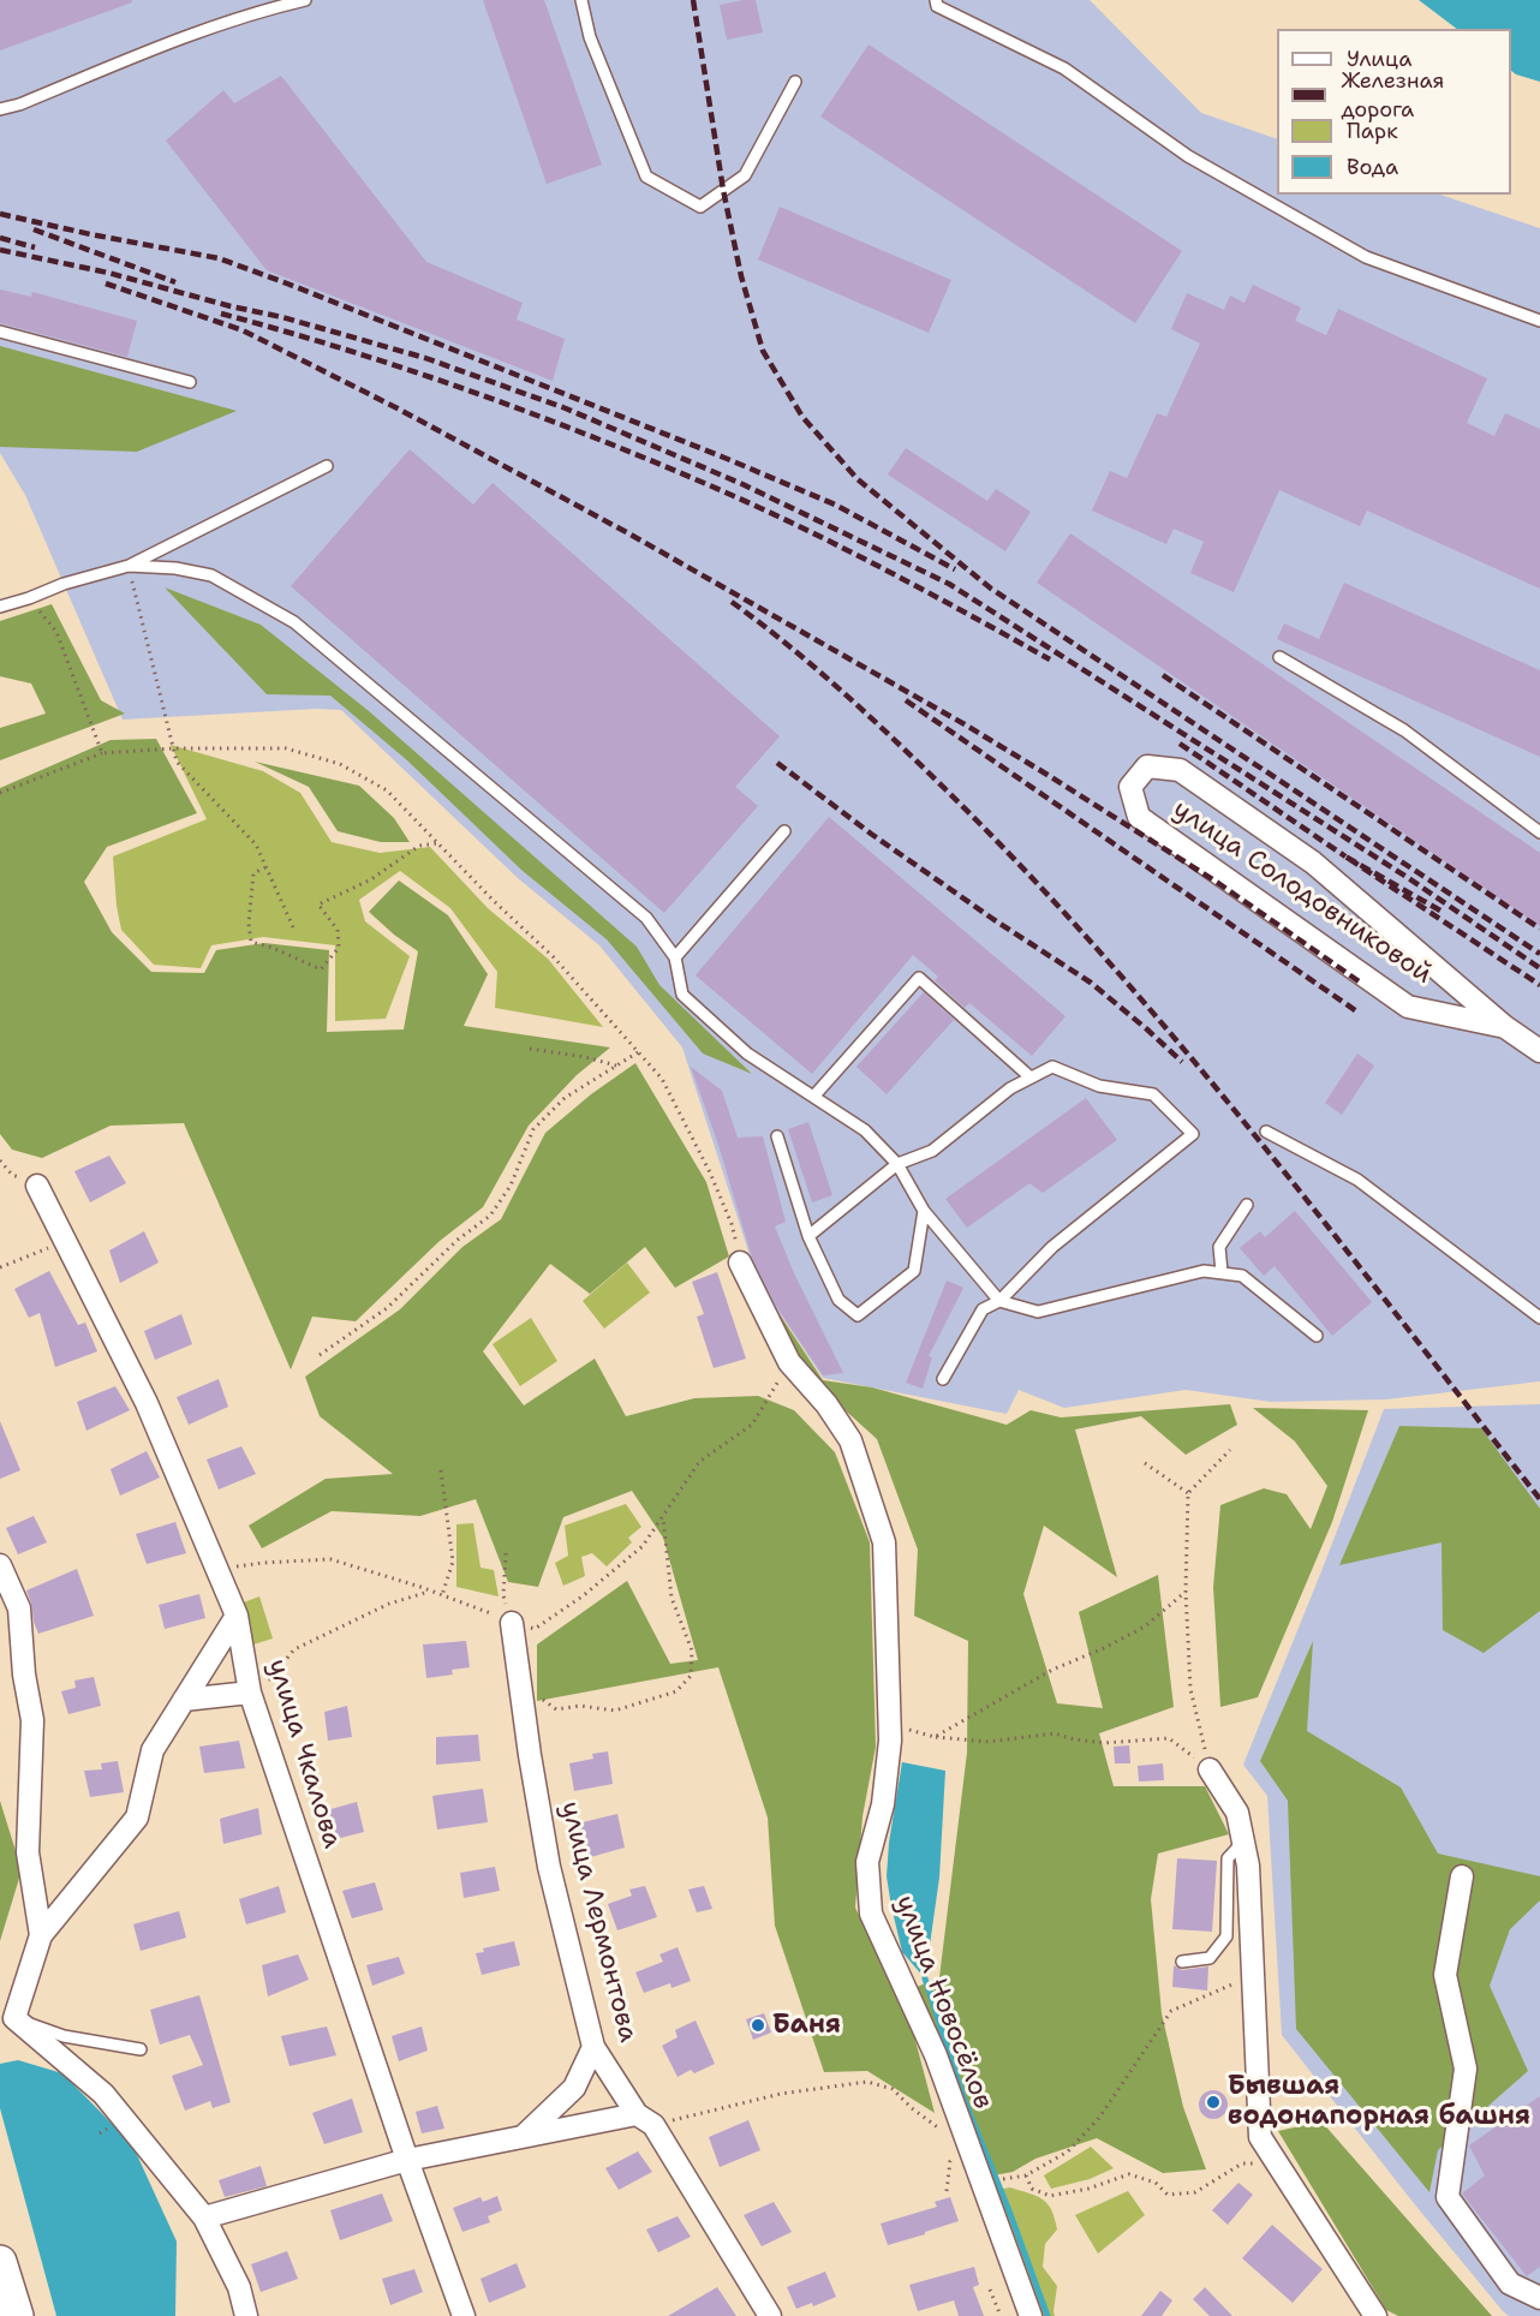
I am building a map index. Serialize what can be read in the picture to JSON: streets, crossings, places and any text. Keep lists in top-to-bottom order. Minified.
{"streets":{"street":["улица Солодовниковой","улица Чкалова","улица Лермонтова","улица Новосёлов"]},"places":["Баня","Бывшая водонапорная башня"],"legend":["Улица","Железная дорога","Парк","Вода"]}
